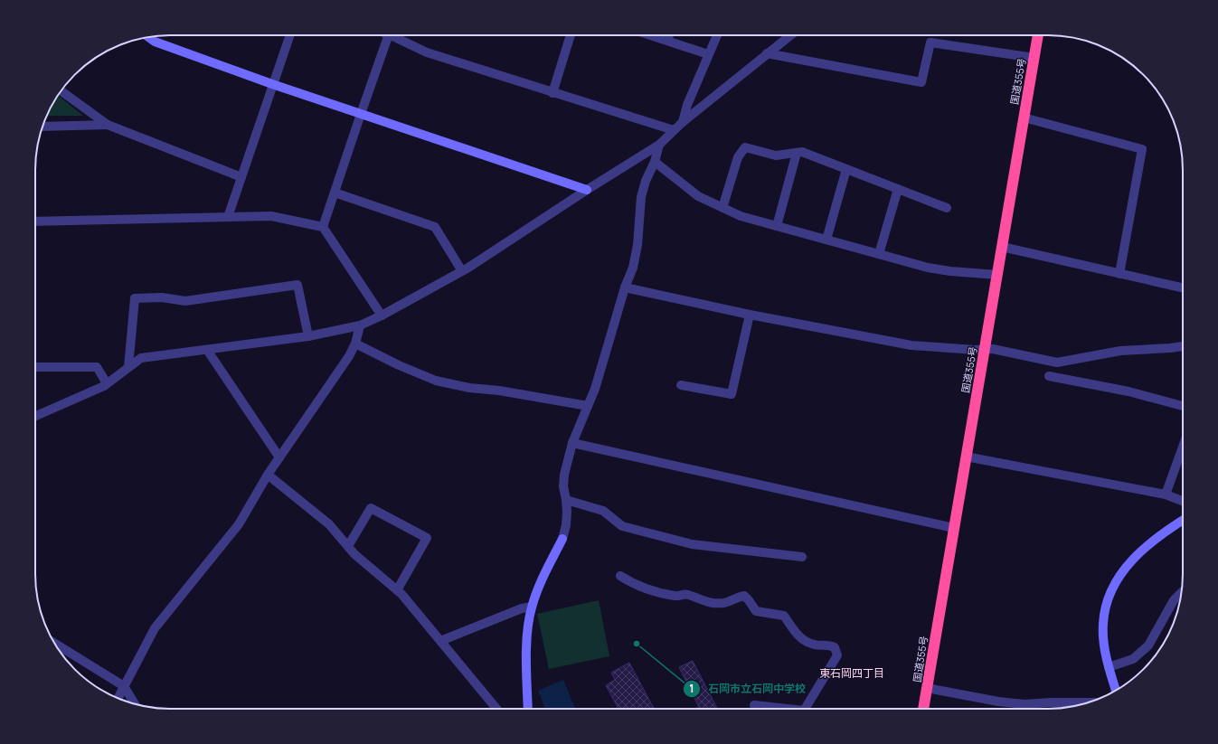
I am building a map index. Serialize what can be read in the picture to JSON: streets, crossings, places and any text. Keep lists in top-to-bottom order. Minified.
{"streets":{"highway":["国道355号"]},"districts":["東石岡四丁目"],"places":["石岡市立石岡中学校"]}
